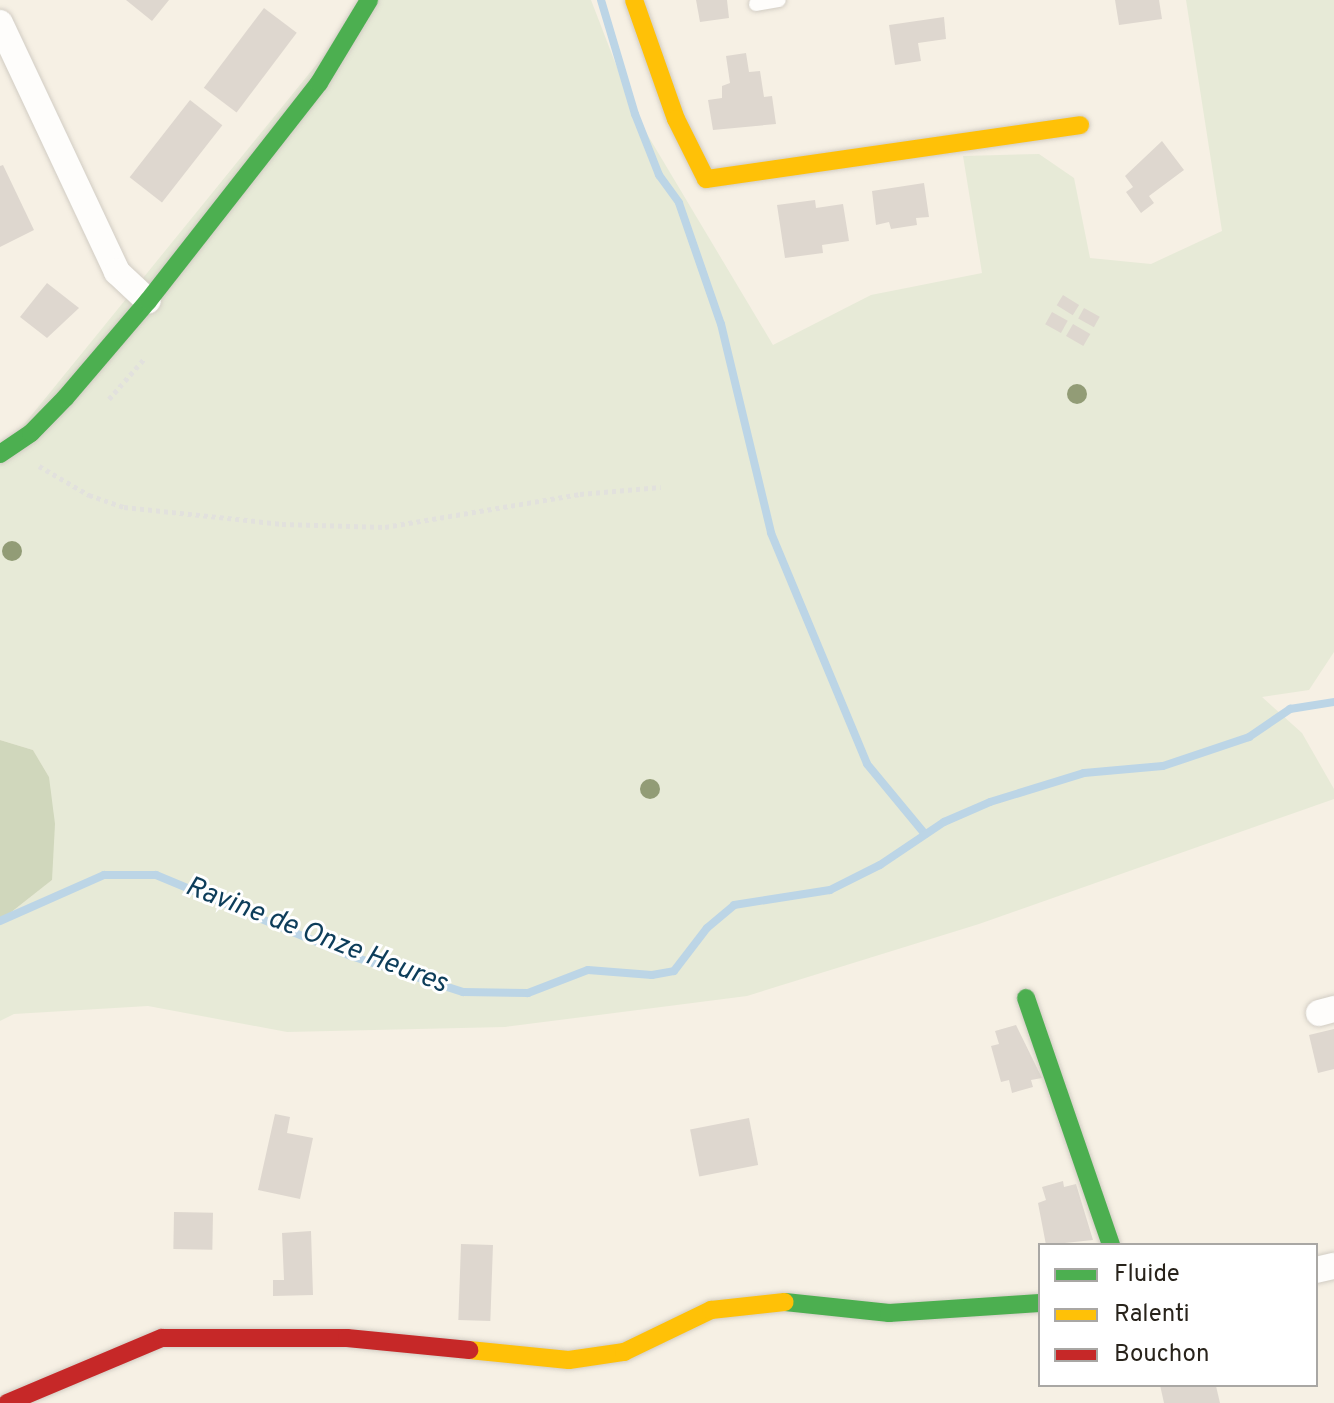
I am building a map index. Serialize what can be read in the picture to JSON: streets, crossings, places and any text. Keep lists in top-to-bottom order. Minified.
{"water":["Ravine de Onze Heures"],"legend":["Fluide","Ralenti","Bouchon"]}
